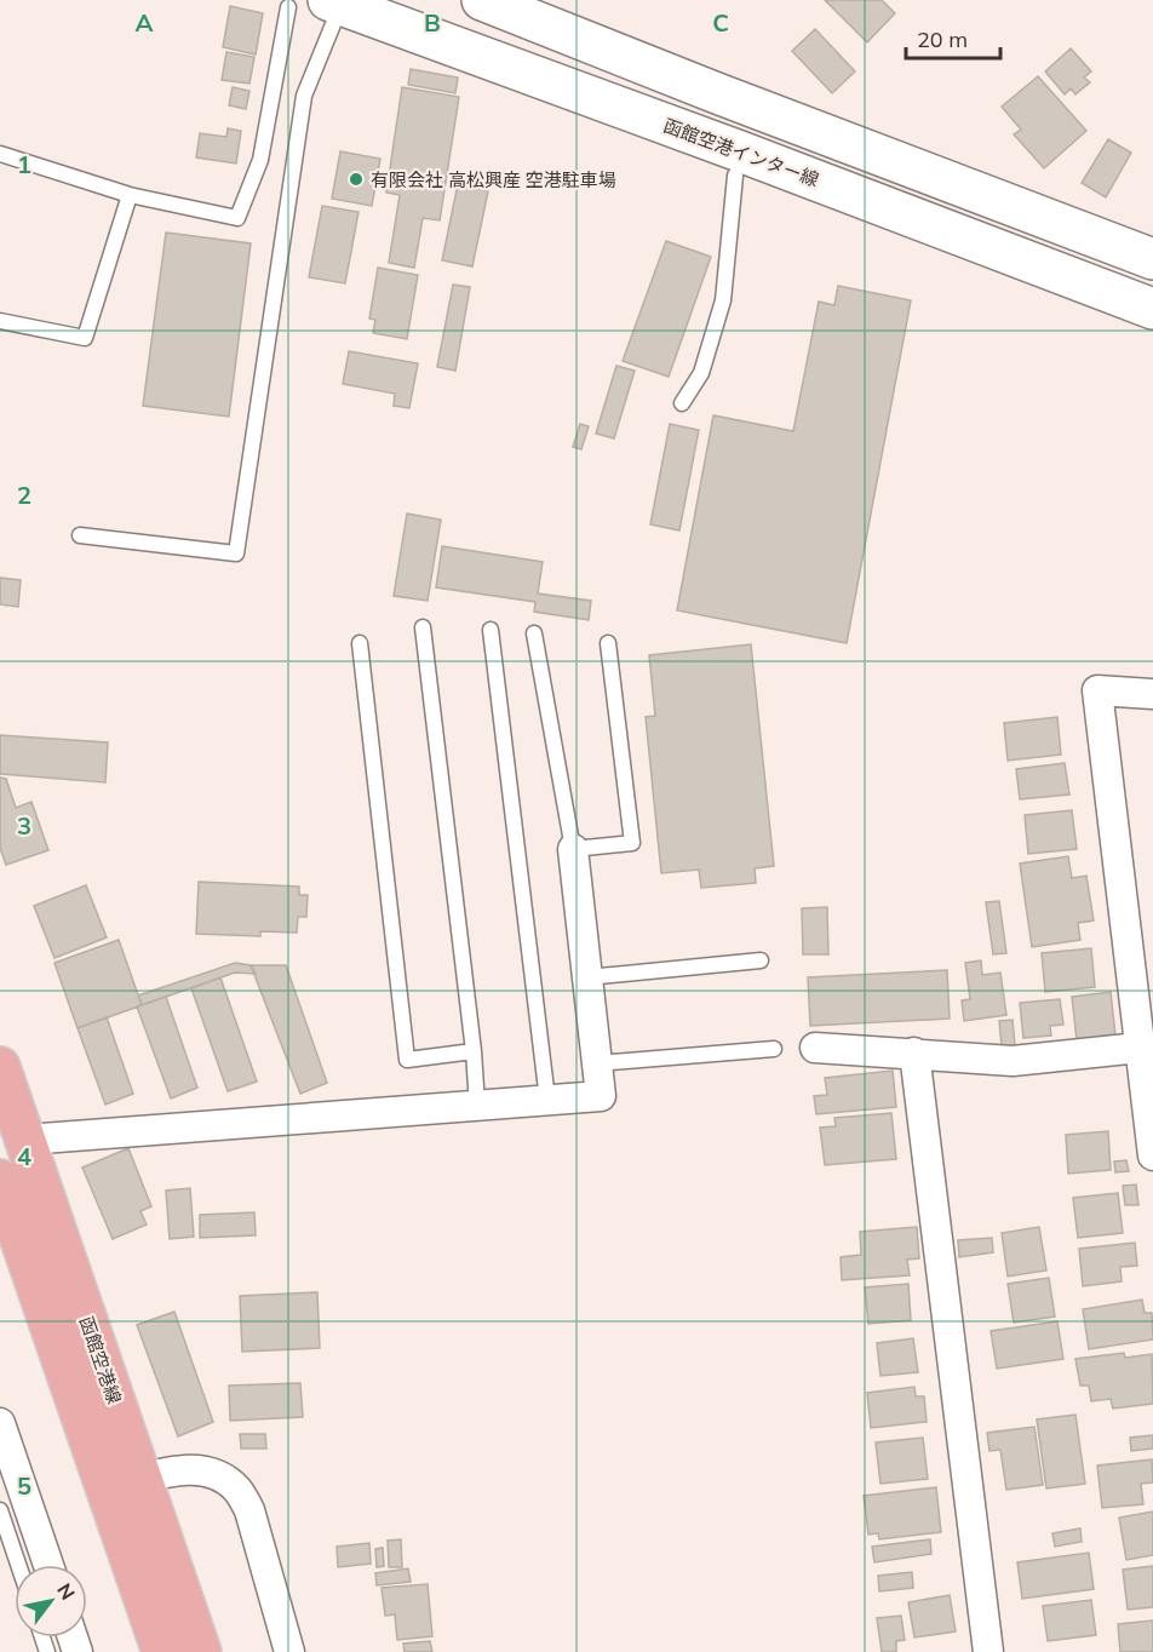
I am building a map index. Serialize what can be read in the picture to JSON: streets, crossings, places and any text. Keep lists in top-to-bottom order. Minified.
{"streets":{"main road":["函館空港インター線","函館空港線"]},"places":["有限会社 高松興産 空港駐車場"],"scale_bar":"20 m","north":"top right","grid":{"columns":["A","B","C"],"rows":["1","2","3","4","5"]}}
